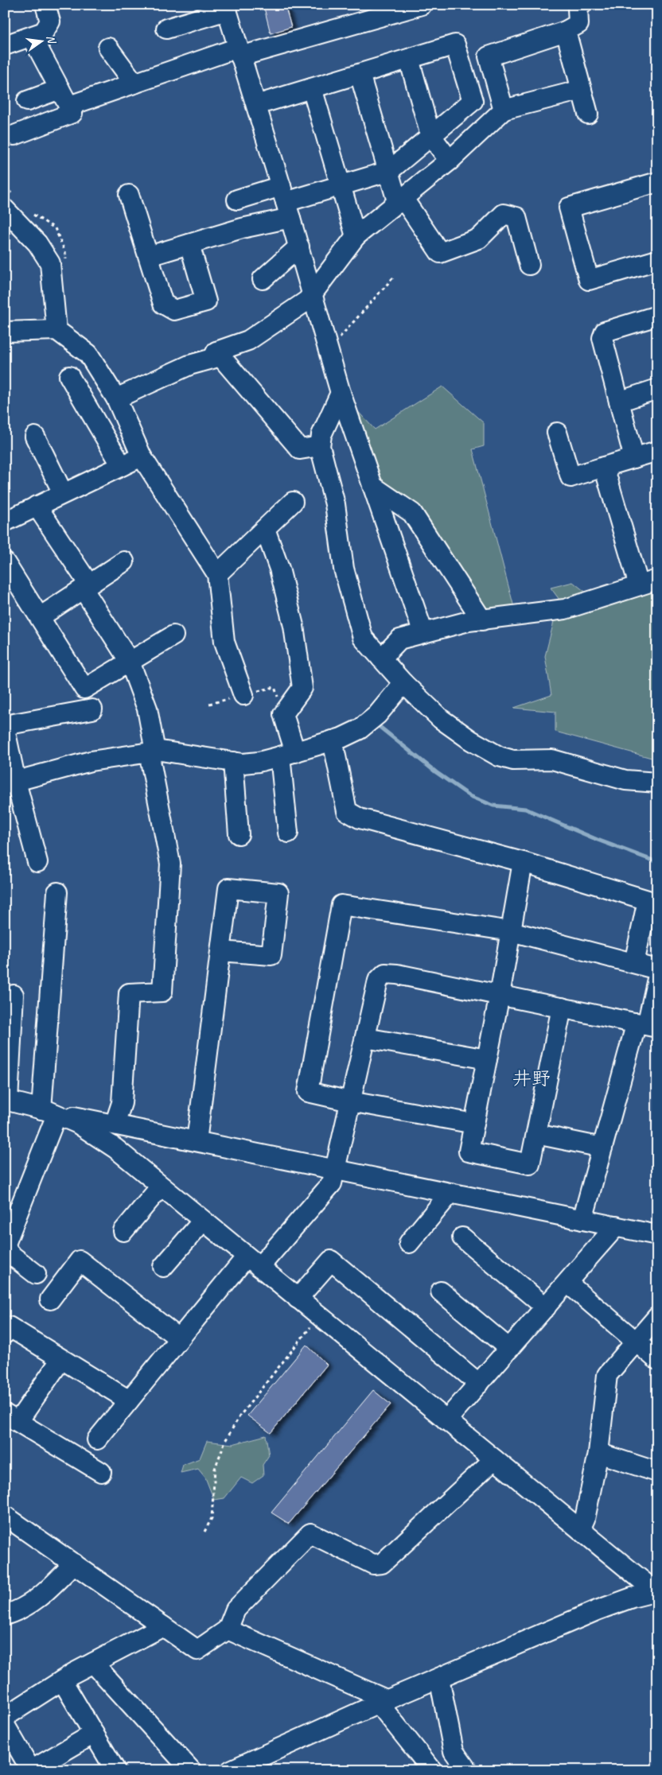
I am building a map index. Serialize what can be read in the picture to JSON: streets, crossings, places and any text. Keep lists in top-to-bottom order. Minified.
{"districts":["井野"],"north":"right"}
